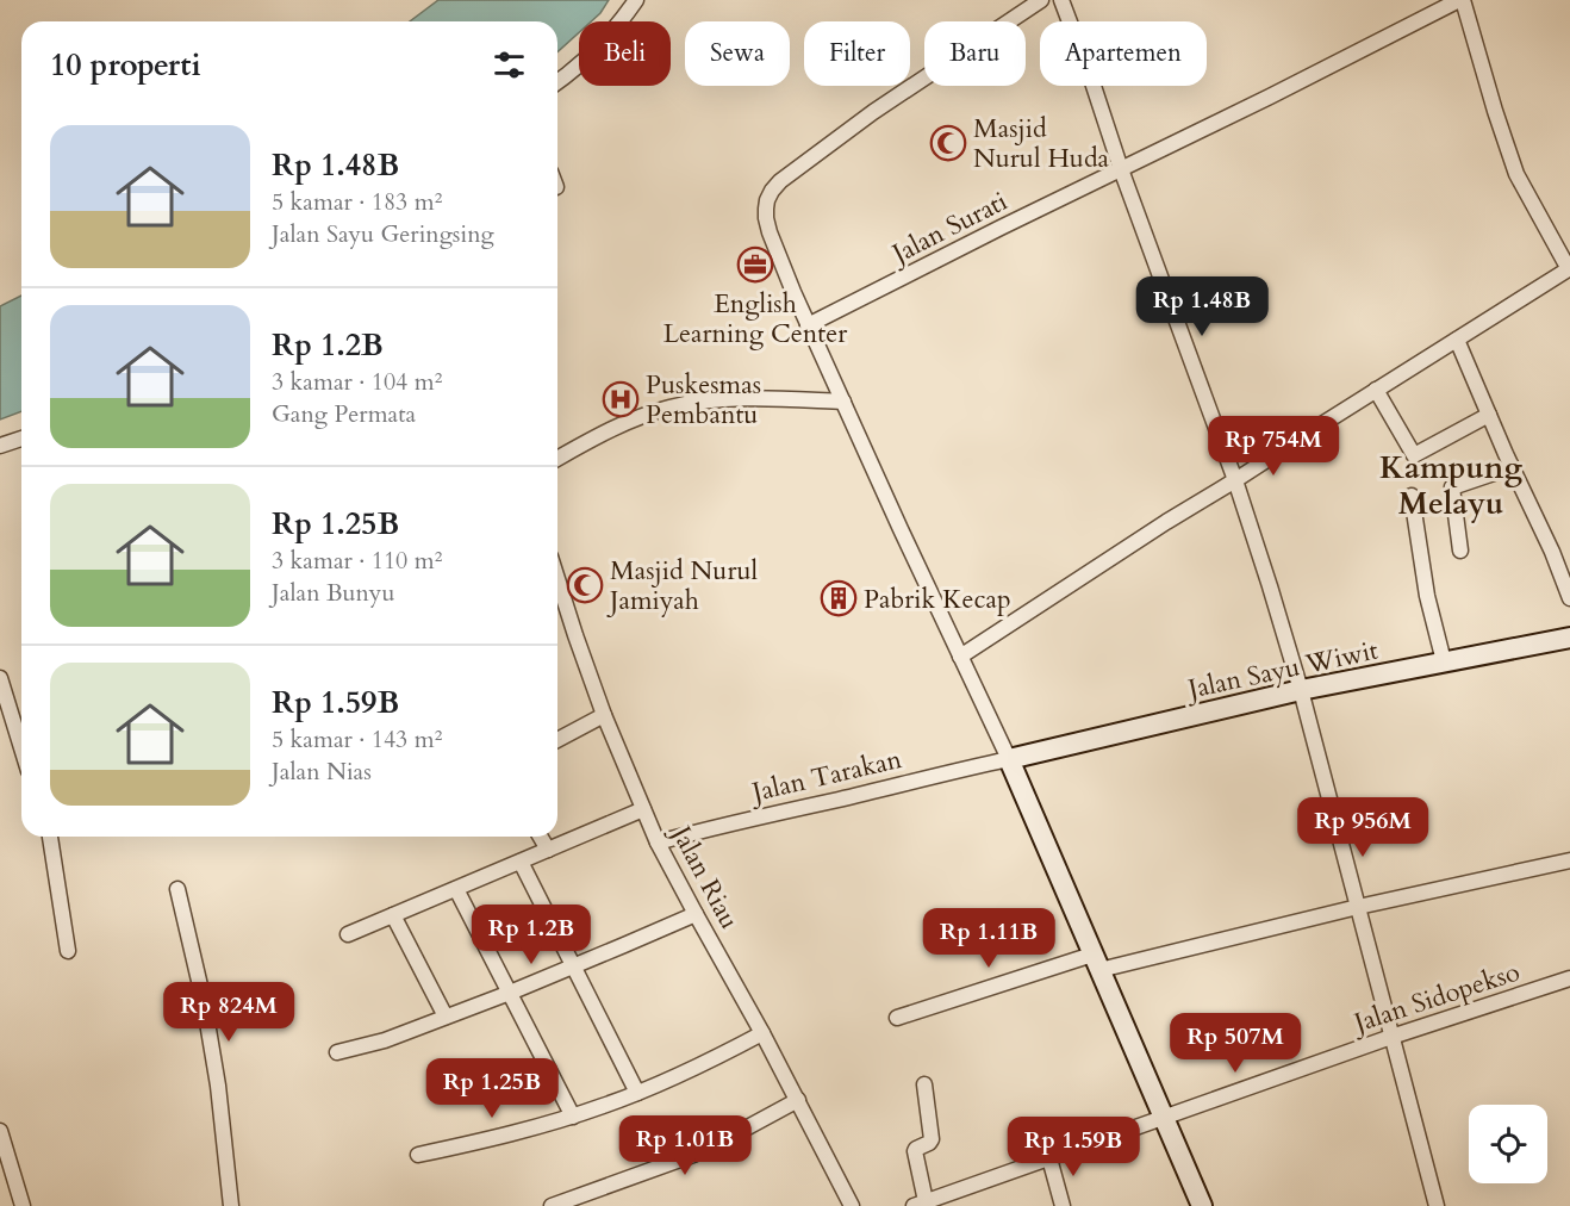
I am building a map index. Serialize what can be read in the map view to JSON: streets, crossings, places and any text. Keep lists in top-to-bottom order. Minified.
{"streets":{"main road":["Jalan Sayu Wiwit"],"street":["Jalan Surati","Jalan Tarakan","Jalan Riau","Jalan Sidopekso"]},"crossings":[["Jalan Sayu Wiwit","Jalan Tarakan"],["Jalan Tarakan","Jalan Riau"]],"districts":["Kampung Melayu"],"places":{"mosque":["Masjid Nurul Huda","Masjid Nurul Jamiyah"],"office":["English Learning Center"],"hospital":["Puskesmas Pembantu"],"building":["Pabrik Kecap"]},"page":{"chip":["Beli","Sewa","Filter","Baru","Apartemen"],"heading":"10 properti","list":[{"name":"Rp 1.48B","note":"5 kamar · 183 m² · Jalan Sayu Geringsing"},{"name":"Rp 1.2B","note":"3 kamar · 104 m² · Gang Permata"},{"name":"Rp 1.25B","note":"3 kamar · 110 m² · Jalan Bunyu"},{"name":"Rp 1.59B","note":"5 kamar · 143 m² · Jalan Nias"}],"price":["Rp 1.48B","Rp 754M","Rp 956M","Rp 1.2B","Rp 1.11B","Rp 824M","Rp 507M","Rp 1.25B","Rp 1.01B","Rp 1.59B"]}}
